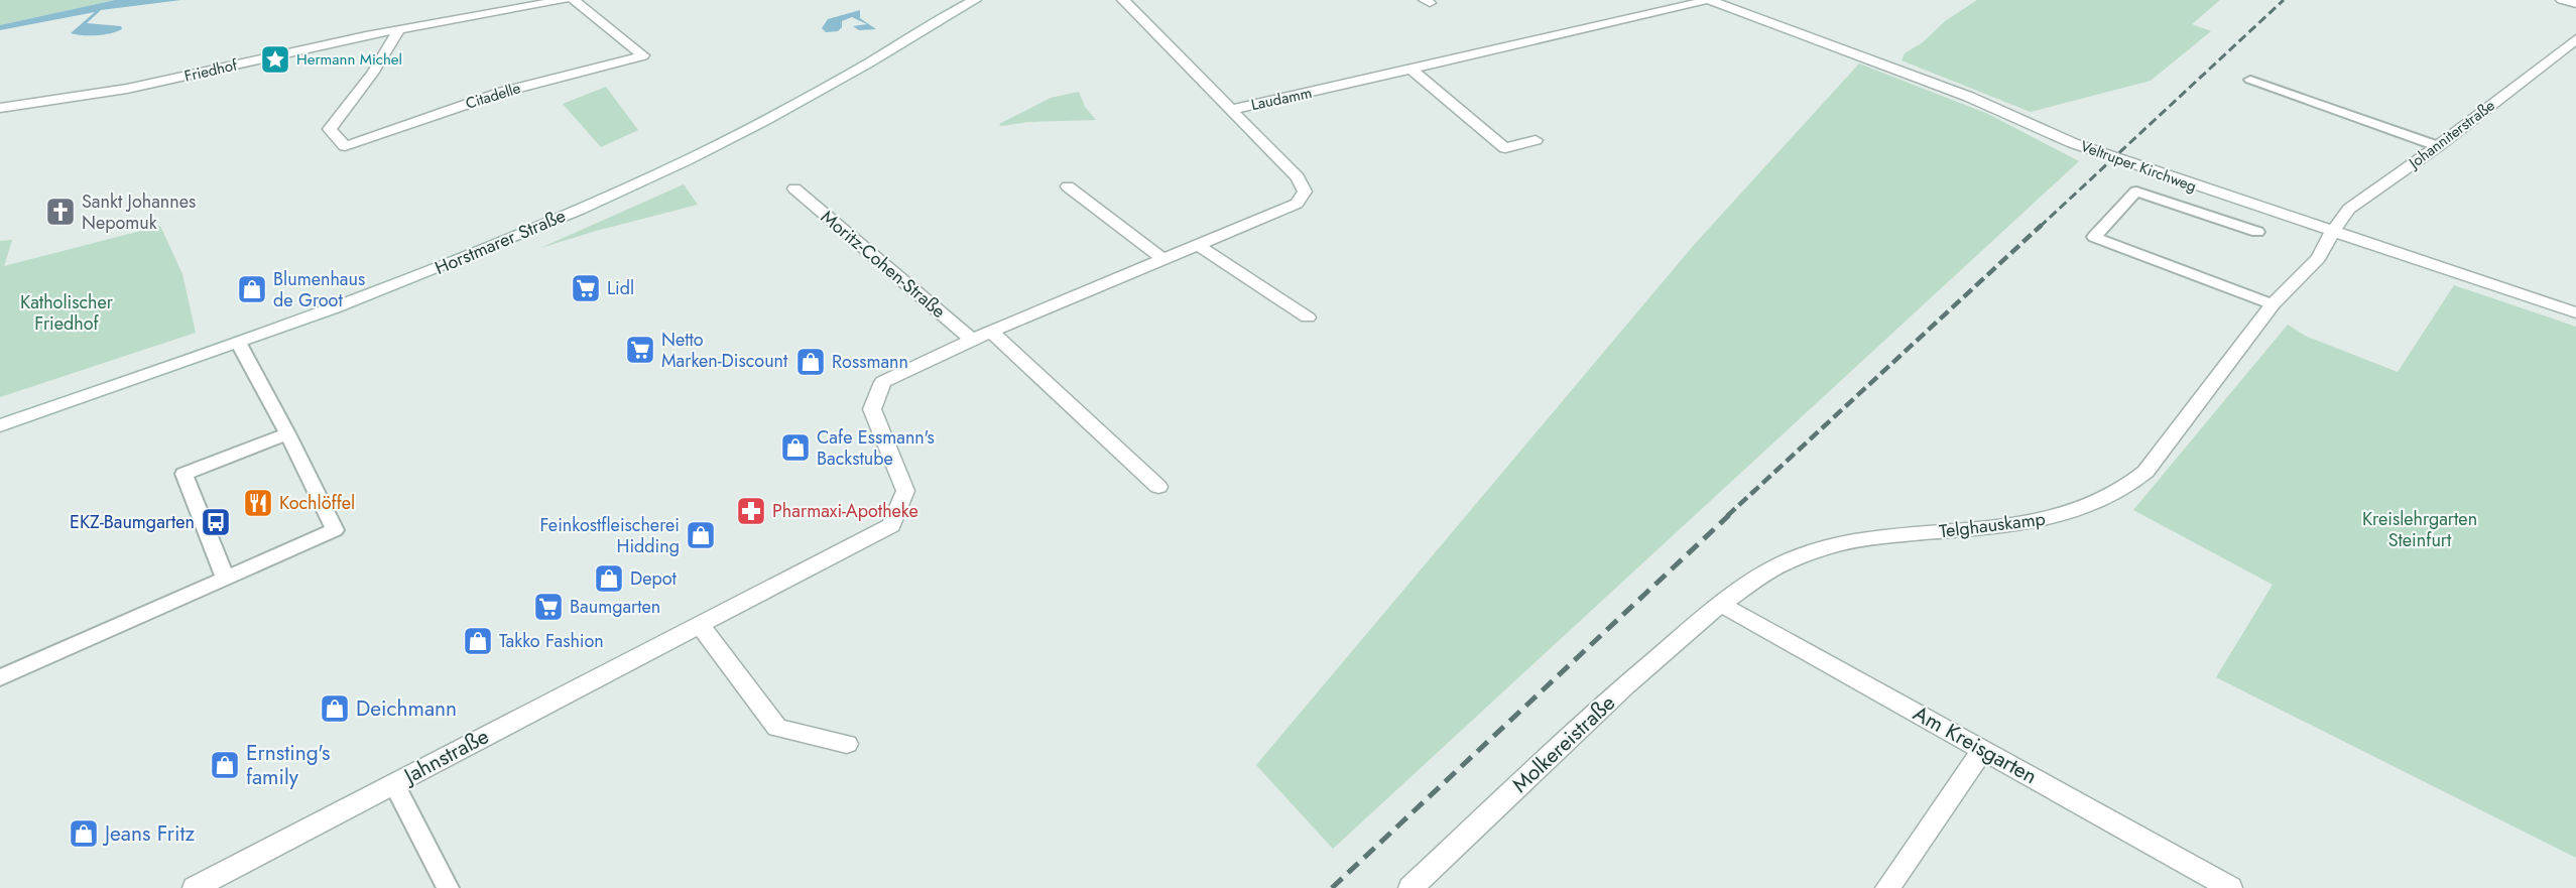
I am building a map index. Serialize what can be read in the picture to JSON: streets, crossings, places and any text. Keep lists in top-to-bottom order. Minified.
{"streets":{"street":["Friedhof","Citadelle","Laudamm","Johanniterstraße","Veltruper Kirchweg","Horstmarer Straße","Moritz-Cohen-Straße","Telghauskamp","Molkereistraße","Am Kreisgarten","Jahnstraße"]},"crossings":[["Friedhof","Citadelle"],["Laudamm","Veltruper Kirchweg"],["Johanniterstraße","Veltruper Kirchweg"],["Johanniterstraße","Telghauskamp"],["Veltruper Kirchweg","Telghauskamp"],["Moritz-Cohen-Straße","Jahnstraße"],["Telghauskamp","Molkereistraße"],["Telghauskamp","Am Kreisgarten"],["Molkereistraße","Am Kreisgarten"]],"parks":["Katholischer Friedhof","Kreislehrgarten Steinfurt"],"places":{"place":["Hermann Michel"],"church":["Sankt Johannes Nepomuk"],"supermarket":["Lidl","Netto Marken-Discount","Baumgarten"],"shop":["Blumenhaus de Groot","Rossmann","Cafe Essmann's Backstube","Feinkostfleischerei Hidding","Depot","Takko Fashion","Deichmann","Ernsting's family","Jeans Fritz"],"restaurant":["Kochlöffel"],"pharmacy":["Pharmaxi-Apotheke"],"bus stop":["EKZ-Baumgarten"]}}
